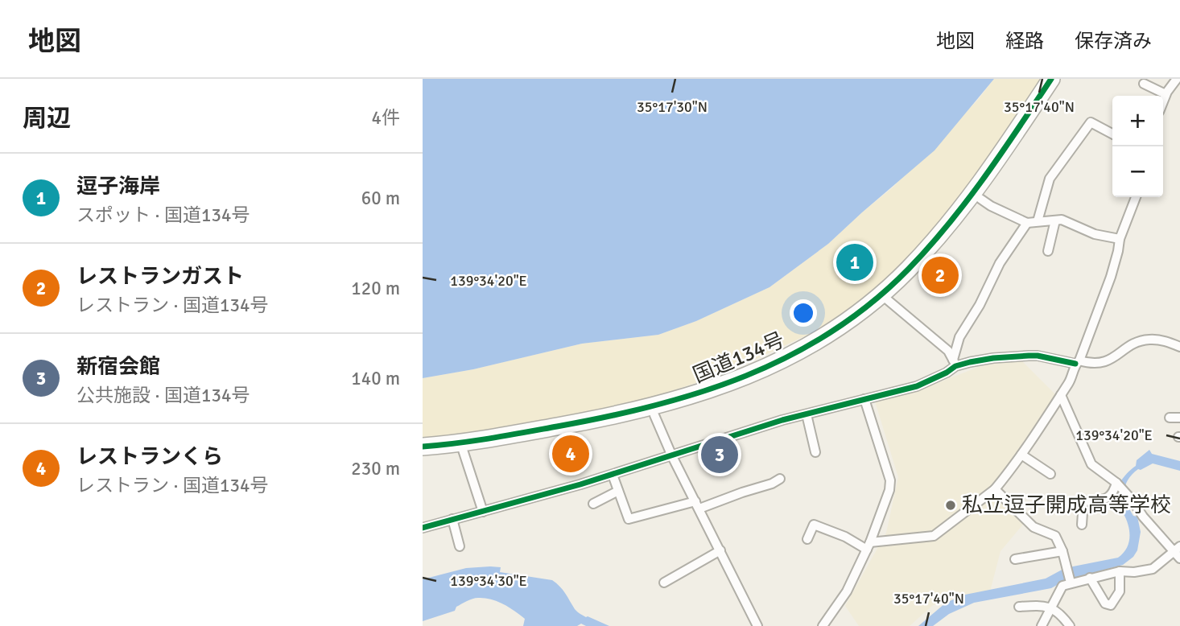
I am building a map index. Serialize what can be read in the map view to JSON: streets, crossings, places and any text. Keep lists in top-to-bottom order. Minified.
{"streets":{"highway":["国道134号"]},"places":["私立逗子開成高等学校"],"page":{"header":"地図","nav":["地図","経路","保存済み"],"heading":["周辺","4件"],"map_buttons":["+","−"],"list":[{"mark":"1","name":"逗子海岸","note":"スポット · 国道134号","value":"60 m"},{"mark":"2","name":"レストランガスト","note":"レストラン · 国道134号","value":"120 m"},{"mark":"3","name":"新宿会館","note":"公共施設 · 国道134号","value":"140 m"},{"mark":"4","name":"レストランくら","note":"レストラン · 国道134号","value":"230 m"}],"pins":["1","2","4","3"]},"coordinates":["35°17'30\"N","35°17'40\"N","139°34'20\"E","139°34'30\"E"]}
